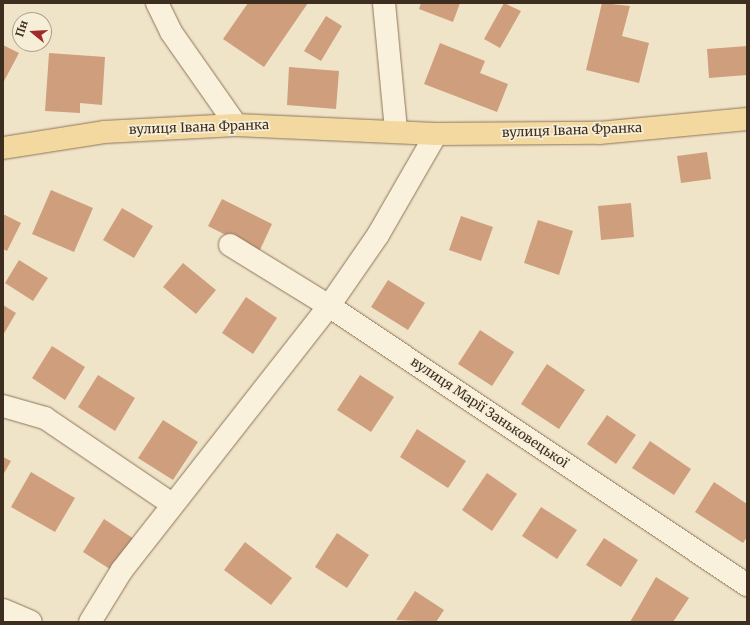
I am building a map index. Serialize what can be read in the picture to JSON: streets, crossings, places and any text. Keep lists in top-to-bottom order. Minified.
{"streets":{"main road":["вулиця Івана Франка"],"street":["вулиця Марії Заньковецької"]},"north":"left"}
